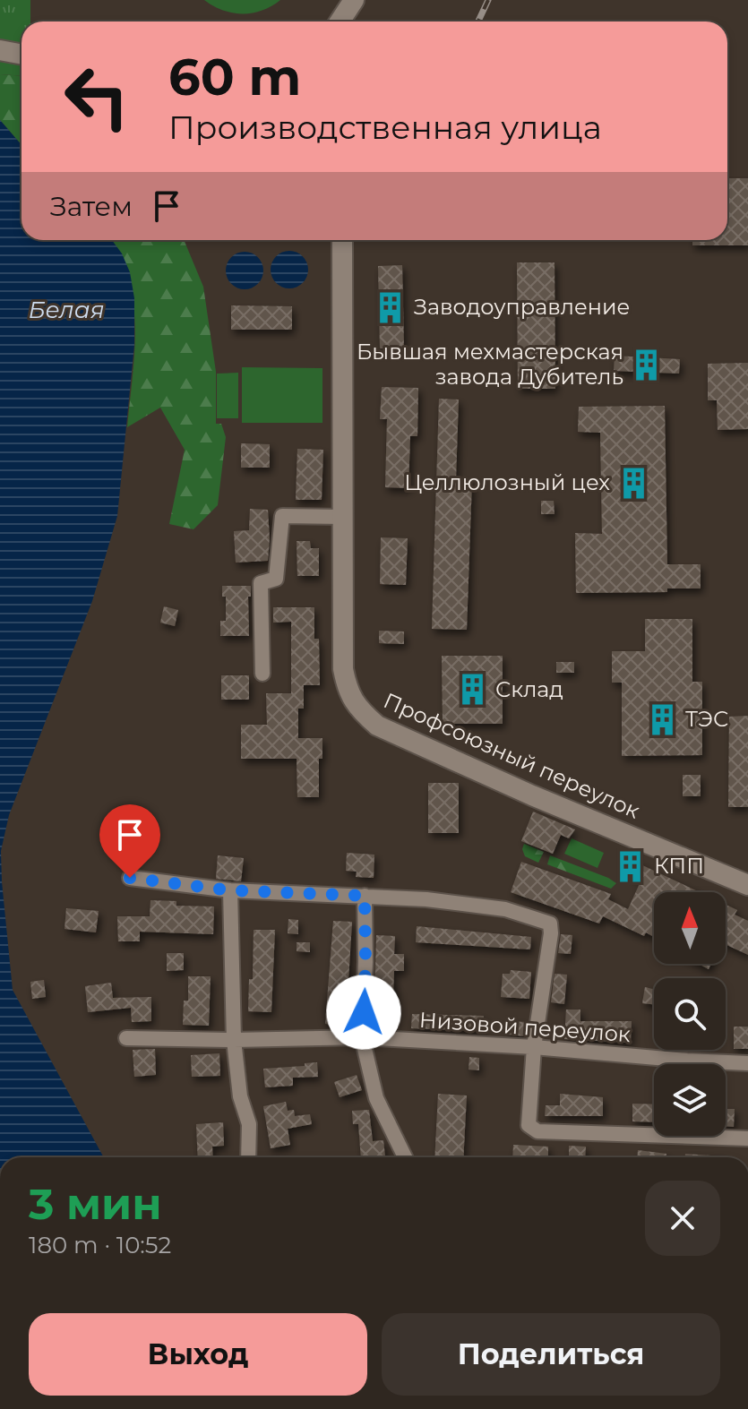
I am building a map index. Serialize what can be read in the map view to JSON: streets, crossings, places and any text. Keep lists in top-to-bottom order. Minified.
{"streets":{"main road":["Профсоюзный переулок"],"street":["Низовой переулок"]},"water":["Белая"],"places":{"building":["Заводоуправление","Бывшая мехмастерская завода Дубитель","Целлюлозный цех","Склад","ТЭС","КПП"]},"north":"top","page":{"turn":["60 m","Производственная улица"],"then":"Затем","heading":["3 мин","180 m · 10:52"],"buttons":["Выход","Поделиться"]}}
